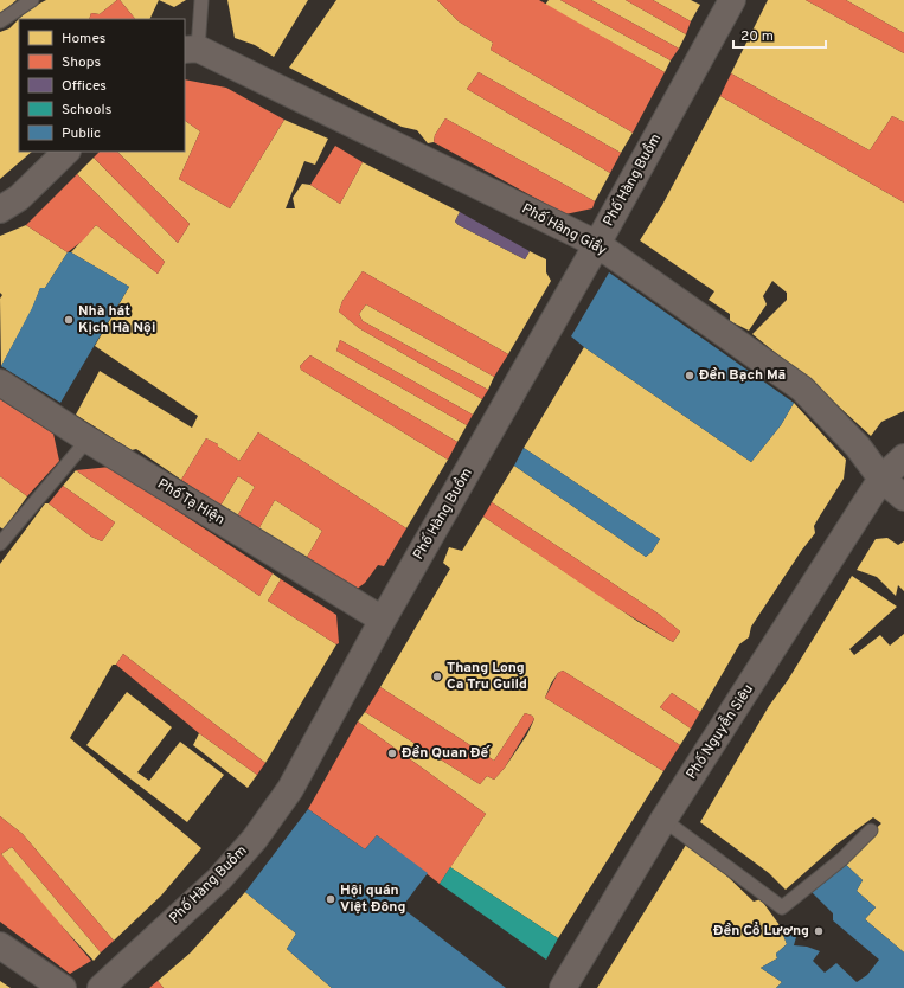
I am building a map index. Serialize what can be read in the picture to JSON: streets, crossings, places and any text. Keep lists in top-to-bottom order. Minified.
{"streets":{"street":["Phố Hàng Buồm","Phố Hàng Giầy","Phố Tạ Hiện","Phố Nguyễn Siêu"]},"crossings":[["Phố Hàng Buồm","Phố Hàng Giầy"],["Phố Hàng Buồm","Phố Tạ Hiện"],["Phố Hàng Giầy","Phố Nguyễn Siêu"]],"places":["Nhà hát Kịch Hà Nội","Đền Bạch Mã","Thang Long Ca Tru Guild","Đền Quan Đế","Hội quán Việt Đông","Đền Cổ Lương"],"legend":["Homes","Shops","Offices","Schools","Public"],"scale_bar":"20 m"}
